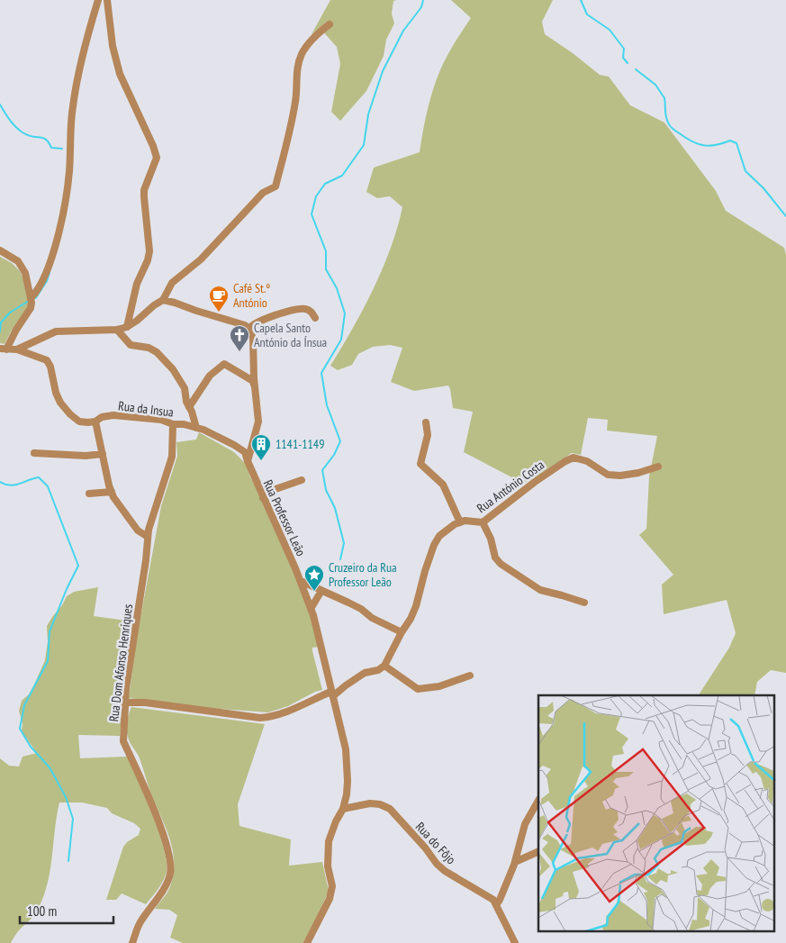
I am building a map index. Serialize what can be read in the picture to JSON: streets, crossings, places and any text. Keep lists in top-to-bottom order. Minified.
{"streets":{"street":["Rua da Insua","Rua António Costa","Rua Professor Leão","Rua Dom Afonso Henriques","Rua do Fôjo"]},"crossings":[["Rua da Insua","Rua Professor Leão"],["Rua da Insua","Rua Dom Afonso Henriques"],["Rua Professor Leão","Rua do Fôjo"]],"places":{"cafe":["Café St.º António"],"church":["Capela Santo António da Ínsua"],"building":["1141-1149"],"place":["Cruzeiro da Rua Professor Leão"]},"scale_bar":"100 m"}
